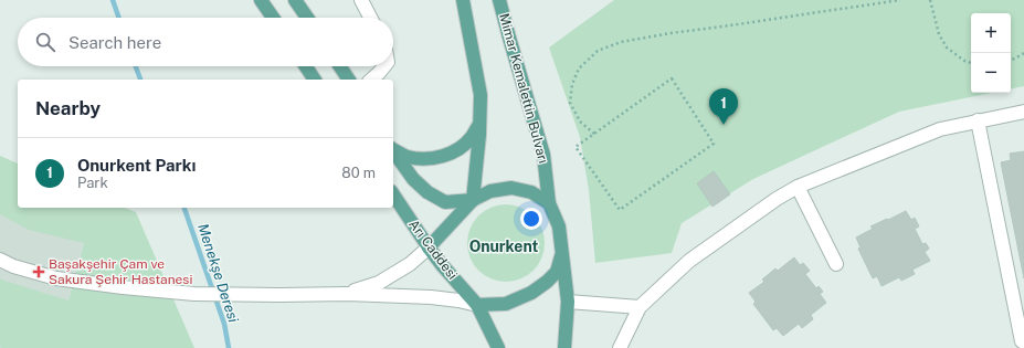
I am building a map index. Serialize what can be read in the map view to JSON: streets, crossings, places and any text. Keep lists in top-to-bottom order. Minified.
{"streets":{"main road":["Mimar Kemalettin Bulvarı","Arı Caddesi"]},"crossings":[["Mimar Kemalettin Bulvarı","Arı Caddesi"]],"districts":["Onurkent"],"water":["Menekşe Deresi"],"places":{"health":["Başakşehir Çam ve Sakura Şehir Hastanesi"]},"page":{"map_buttons":["+","−"],"search":"Search here","heading":"Nearby","pins":"1","list":[{"mark":"1","name":"Onurkent Parkı","note":"Park","value":"80 m"}]}}
